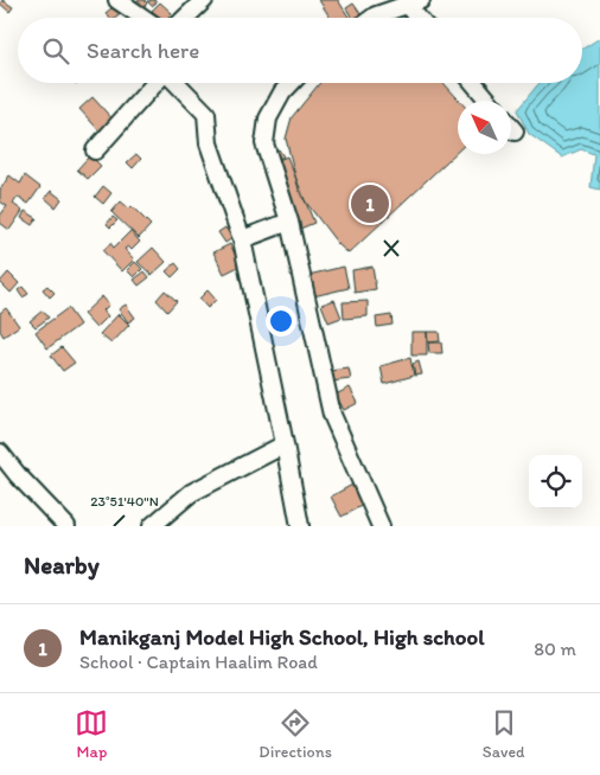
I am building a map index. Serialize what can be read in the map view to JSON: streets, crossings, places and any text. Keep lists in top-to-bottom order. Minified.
{"north":"top left","page":{"search":"Search here","pins":"1","heading":"Nearby","list":[{"mark":"1","name":"Manikganj Model High School, High school","note":"School · Captain Haalim Road","value":"80 m"}],"nav":["Map","Directions","Saved"]},"coordinates":["23°51'40\"N"]}
